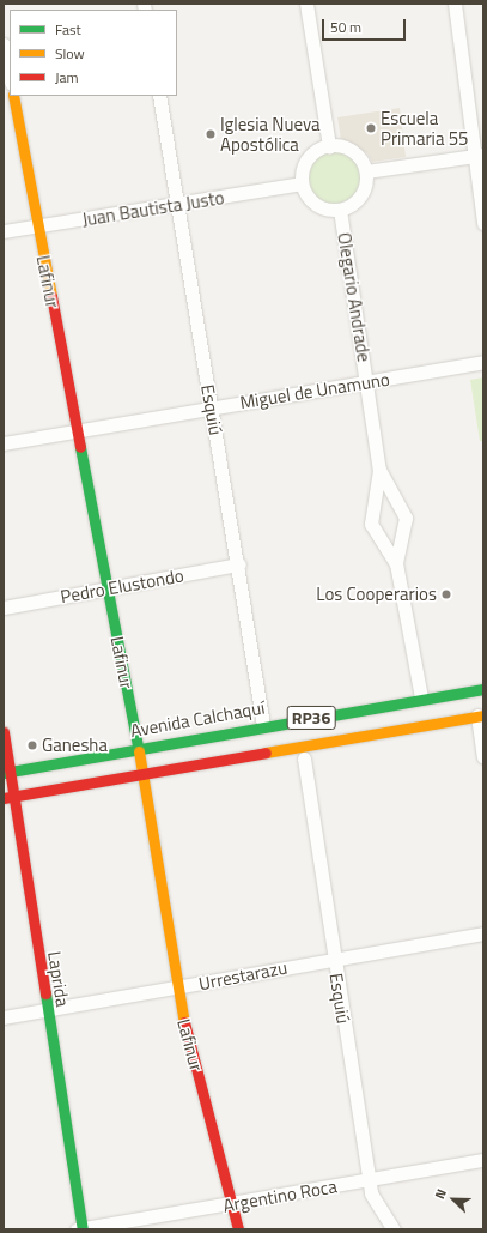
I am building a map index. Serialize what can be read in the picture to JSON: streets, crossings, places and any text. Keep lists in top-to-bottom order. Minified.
{"streets":{"street":["Juan Bautista Justo","Lafinur","Olegario Andrade","Miguel de Unamuno","Esquiú","Pedro Elustondo","RP36","Avenida Calchaquí","Urrestarazu","Laprida","Argentino Roca"]},"crossings":[["Juan Bautista Justo","Lafinur"],["Juan Bautista Justo","Olegario Andrade"],["Juan Bautista Justo","Esquiú"],["Lafinur","Miguel de Unamuno"],["Lafinur","Pedro Elustondo"],["Lafinur","RP36"],["Lafinur","Avenida Calchaquí"],["Lafinur","Urrestarazu"],["Lafinur","Argentino Roca"],["Olegario Andrade","Miguel de Unamuno"],["Olegario Andrade","Avenida Calchaquí"],["Miguel de Unamuno","Esquiú"],["Esquiú","Pedro Elustondo"],["Esquiú","Avenida Calchaquí"],["Esquiú","Urrestarazu"],["Esquiú","Argentino Roca"],["RP36","Laprida"],["Avenida Calchaquí","Laprida"],["Urrestarazu","Laprida"],["Laprida","Argentino Roca"]],"places":["Escuela Primaria 55","Iglesia Nueva Apostólica","Los Cooperarios","Ganesha"],"legend":["Fast","Slow","Jam"],"scale_bar":"50 m","north":"top left"}
